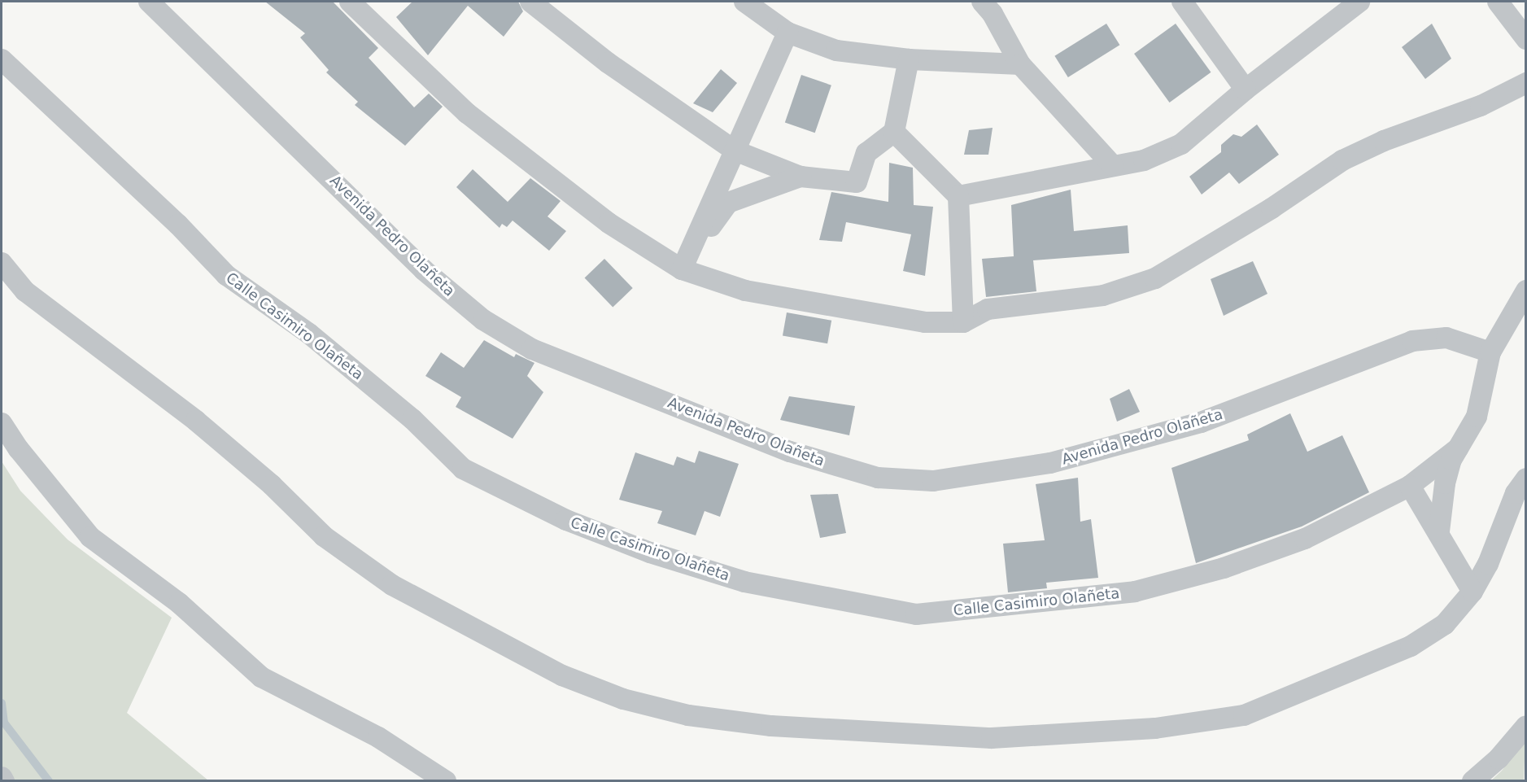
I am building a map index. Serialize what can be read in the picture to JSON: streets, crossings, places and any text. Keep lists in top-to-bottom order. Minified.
{"streets":{"street":["Avenida Pedro Olañeta","Calle Casimiro Olañeta"]}}
